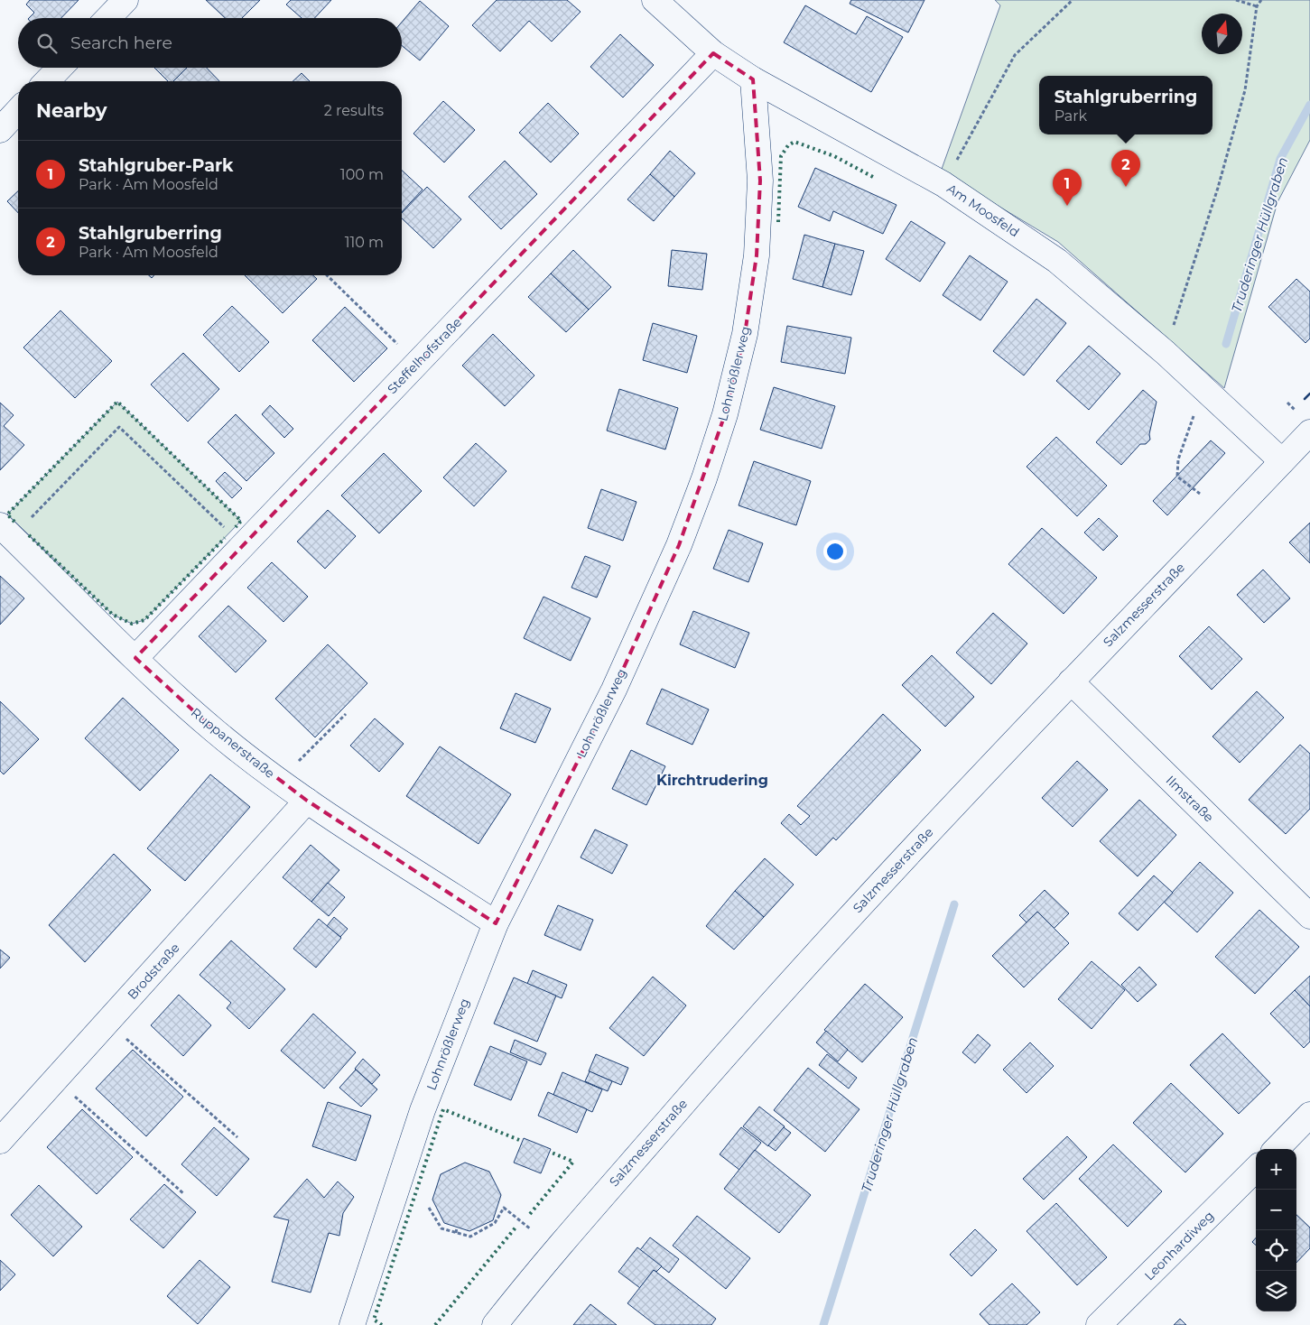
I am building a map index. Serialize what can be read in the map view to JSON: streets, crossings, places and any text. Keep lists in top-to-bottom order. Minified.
{"streets":{"street":["Am Moosfeld","Steffelhofstraße","Lohnrößlerweg","Salzmesserstraße","Ruppanerstraße","Ilmstraße","Brodstraße","Leonhardiweg"]},"crossings":[["Am Moosfeld","Steffelhofstraße"],["Am Moosfeld","Lohnrößlerweg"],["Am Moosfeld","Salzmesserstraße"],["Steffelhofstraße","Ruppanerstraße"],["Lohnrößlerweg","Ruppanerstraße"],["Salzmesserstraße","Ilmstraße"],["Ruppanerstraße","Brodstraße"]],"districts":["Kirchtrudering"],"water":["Truderinger Hüllgraben"],"north":"top","page":{"search":"Search here","popup":["Stahlgruberring","Park"],"heading":["Nearby","2 results"],"list":[{"mark":"1","name":"Stahlgruber-Park","note":"Park · Am Moosfeld","value":"100 m"},{"mark":"2","name":"Stahlgruberring","note":"Park · Am Moosfeld","value":"110 m"}],"pins":["2","1"],"map_buttons":["+","−"]}}
